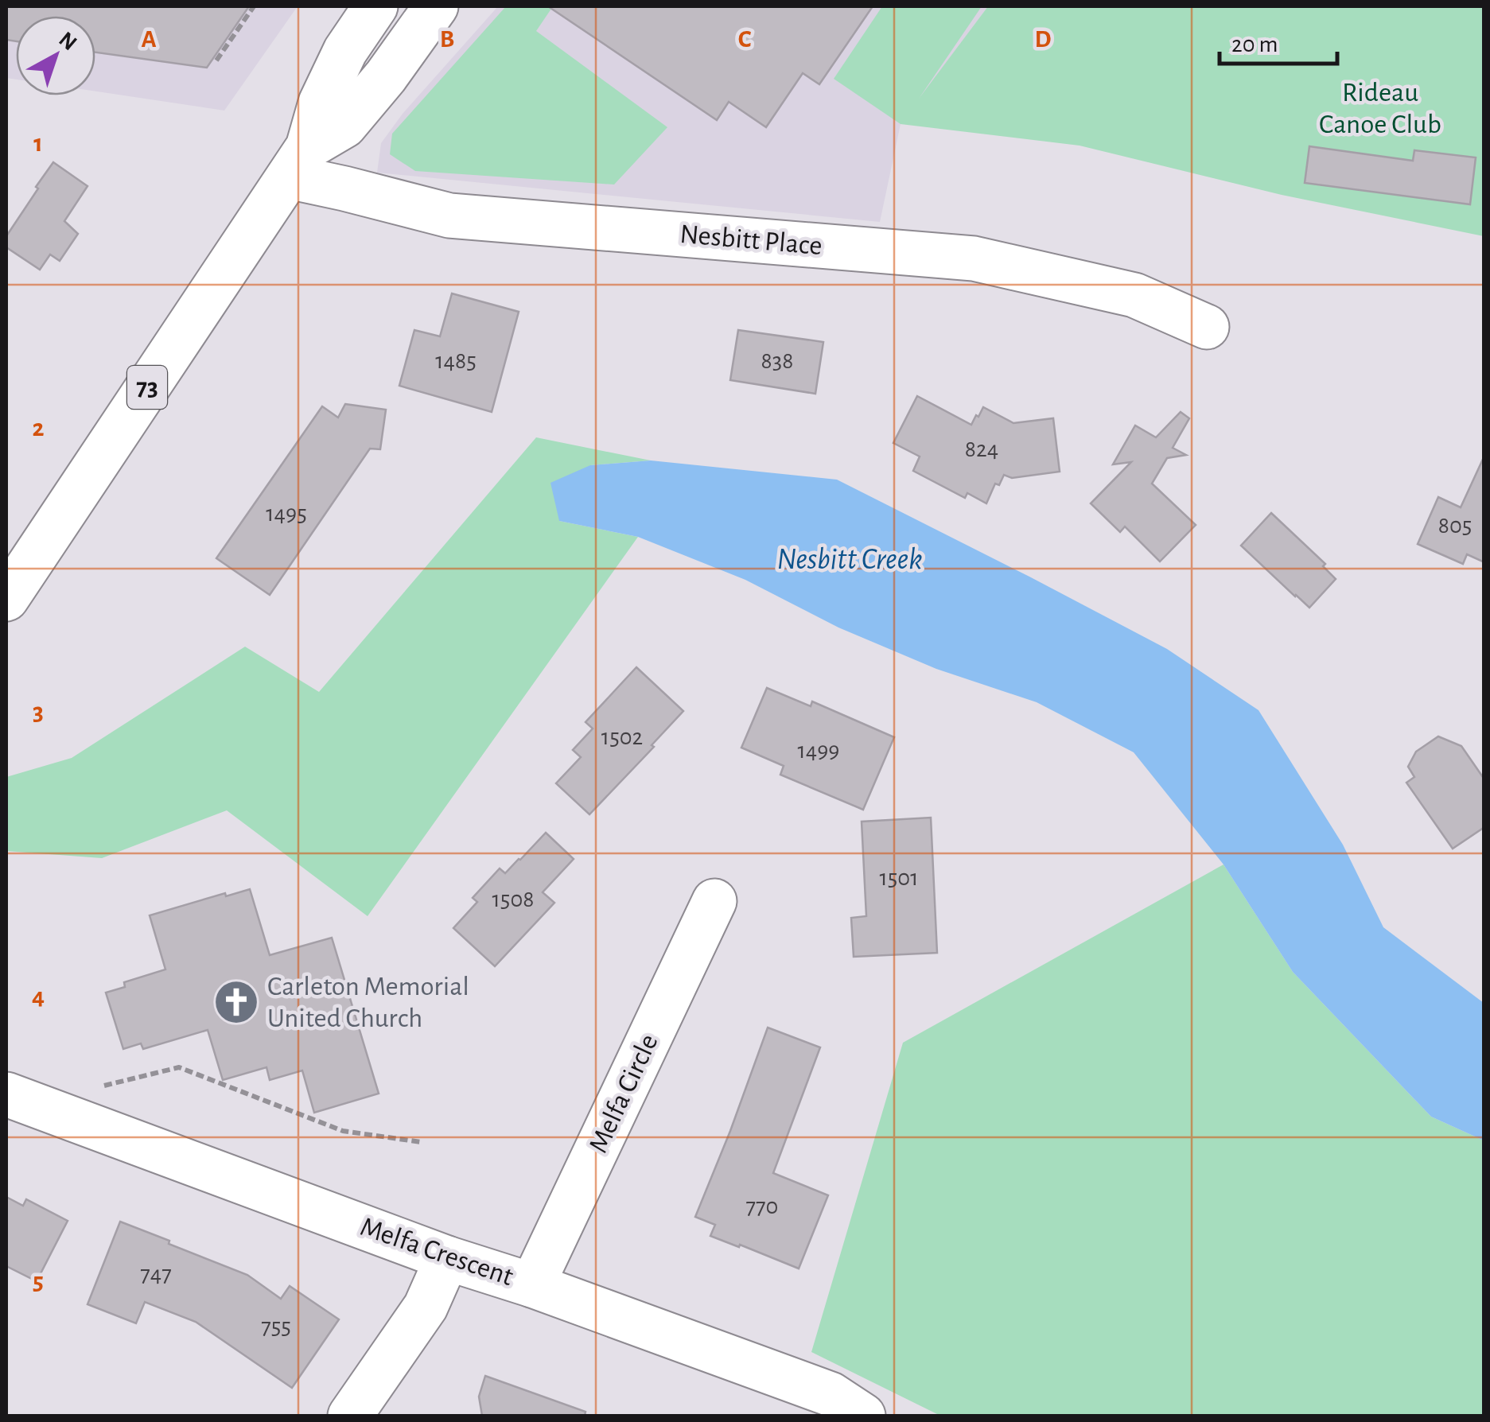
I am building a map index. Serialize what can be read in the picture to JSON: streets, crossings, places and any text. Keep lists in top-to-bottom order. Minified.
{"streets":{"street":["Nesbitt Place","73","Melfa Circle","Melfa Crescent"]},"crossings":[["Nesbitt Place","73"],["Melfa Circle","Melfa Crescent"]],"water":["Nesbitt Creek"],"parks":["Rideau Canoe Club"],"places":{"church":["Carleton Memorial United Church"]},"house_numbers":["1485","838","824","1495","805","1502","1499","1501","1508","770","747","755"],"scale_bar":"20 m","north":"top right","grid":{"columns":["A","B","C","D"],"rows":["1","2","3","4","5"]}}
